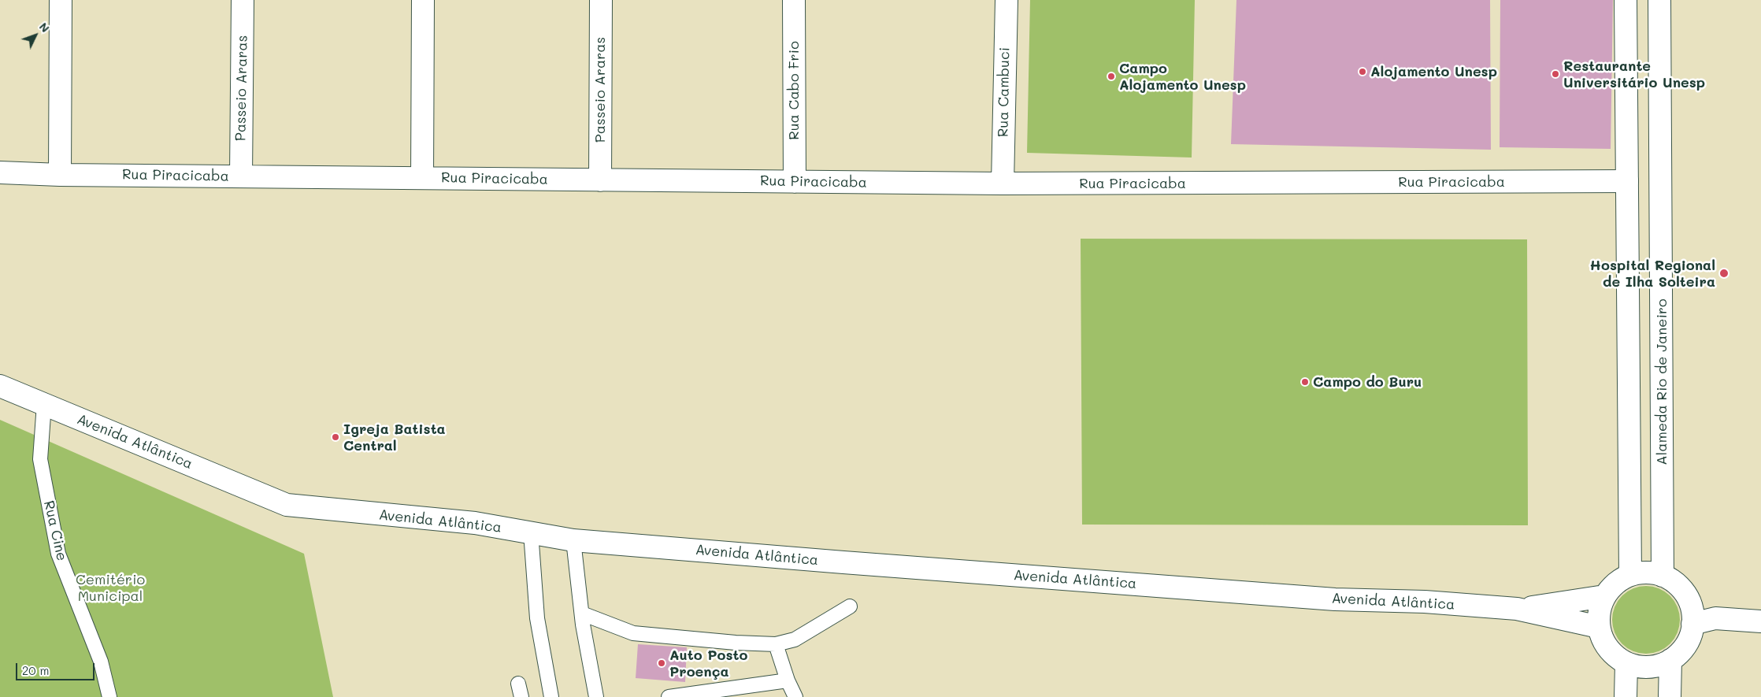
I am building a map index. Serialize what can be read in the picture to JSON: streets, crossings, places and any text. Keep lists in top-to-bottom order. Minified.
{"streets":{"street":["Passeio Araras","Rua Cabo Frio","Rua Cambuci","Rua Piracicaba","Alameda Rio de Janeiro","Avenida Atlântica"],"lane":["Rua Cine"]},"crossings":[["Passeio Araras","Rua Piracicaba"],["Rua Cabo Frio","Rua Piracicaba"],["Rua Cambuci","Rua Piracicaba"],["Alameda Rio de Janeiro","Avenida Atlântica"],["Avenida Atlântica","Rua Cine"]],"parks":["Cemitério Municipal"],"places":["Alojamento Unesp","Restaurante Universitário Unesp","Campo Alojamento Unesp","Hospital Regional de Ilha Solteira","Campo do Buru","Igreja Batista Central","Auto Posto Proença"],"scale_bar":"20 m","north":"top right"}
